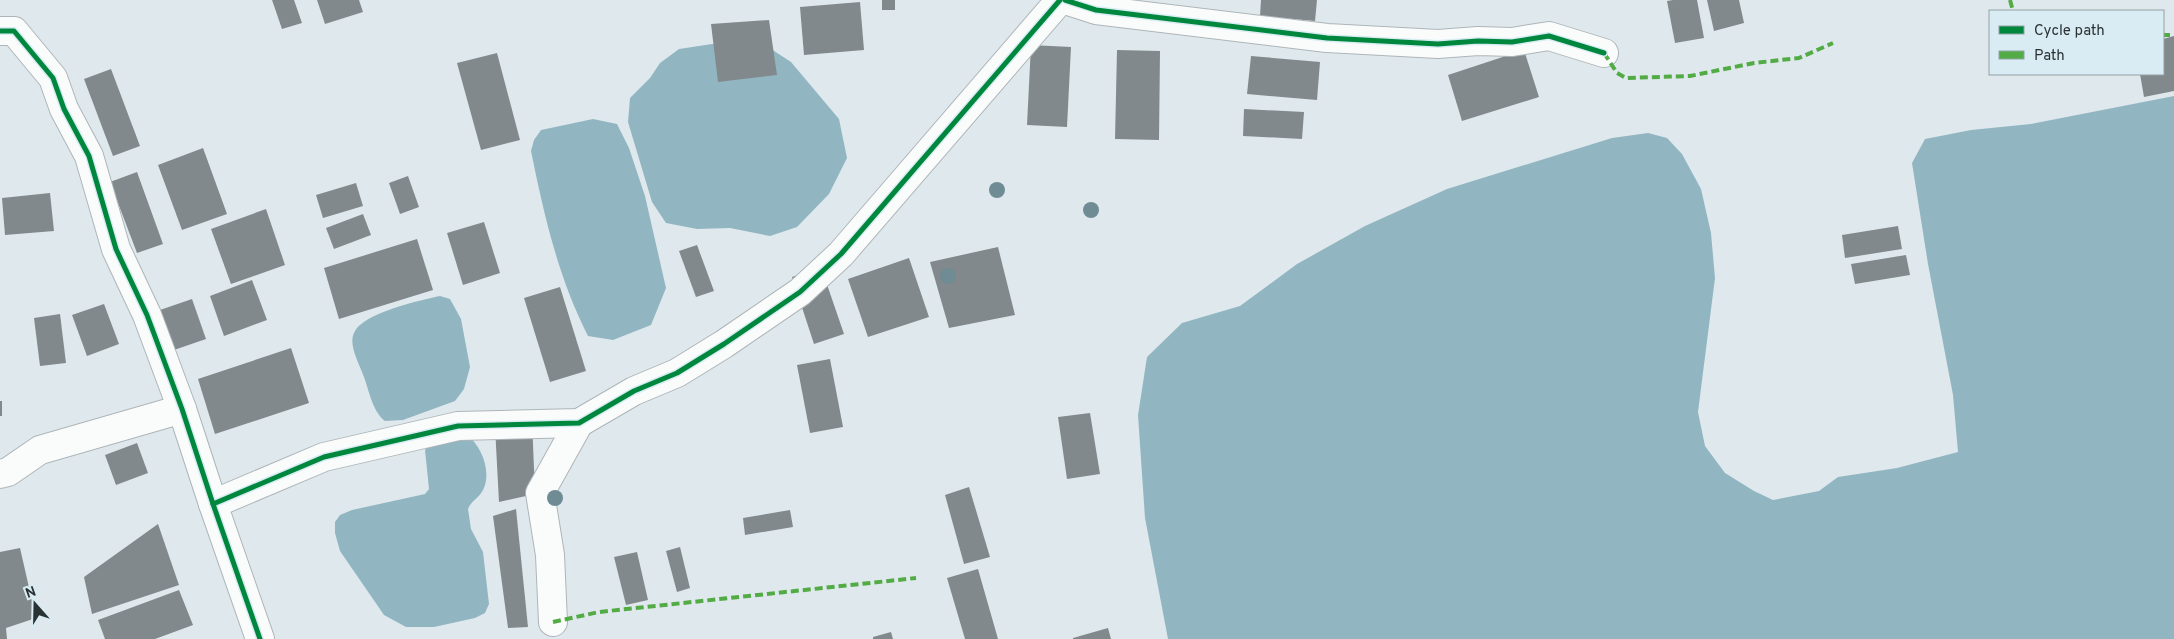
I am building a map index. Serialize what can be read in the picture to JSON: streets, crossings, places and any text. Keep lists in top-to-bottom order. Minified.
{"legend":["Cycle path","Path"],"north":"top"}
